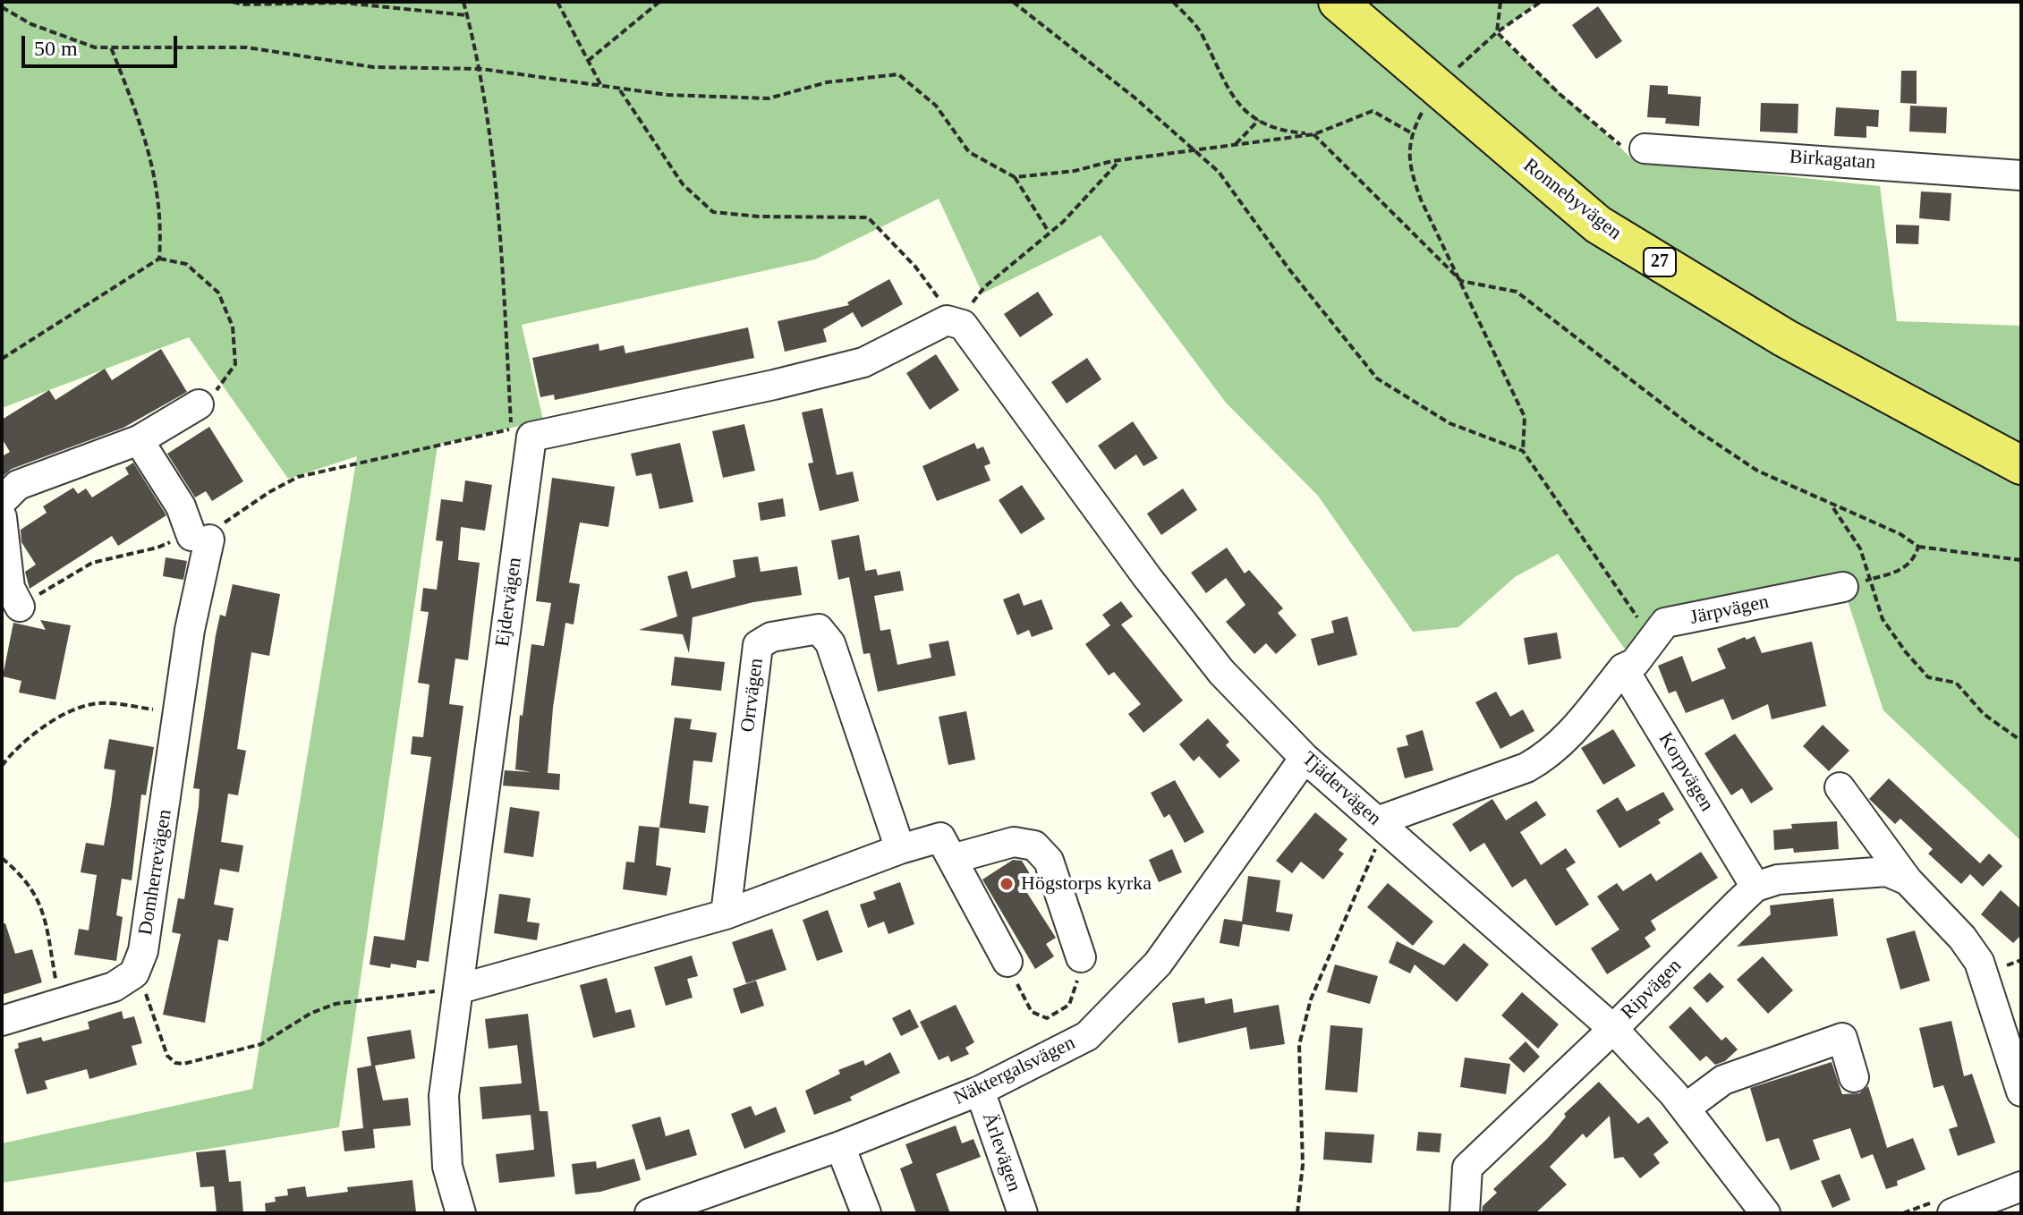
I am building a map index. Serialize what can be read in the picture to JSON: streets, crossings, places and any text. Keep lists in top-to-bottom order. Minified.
{"streets":{"main road":["Ronnebyvägen","27"],"street":["Birkagatan","Ejdervägen","Järpvägen","Orrvägen","Korpvägen","Tjädervägen","Domherrevägen","Ripvägen","Näktergalsvägen","Ärlevägen"]},"crossings":[["Ejdervägen","Tjädervägen"],["Järpvägen","Korpvägen"],["Järpvägen","Tjädervägen"],["Korpvägen","Ripvägen"],["Tjädervägen","Ripvägen"],["Tjädervägen","Näktergalsvägen"],["Näktergalsvägen","Ärlevägen"]],"places":["Högstorps kyrka"],"scale_bar":"50 m"}
